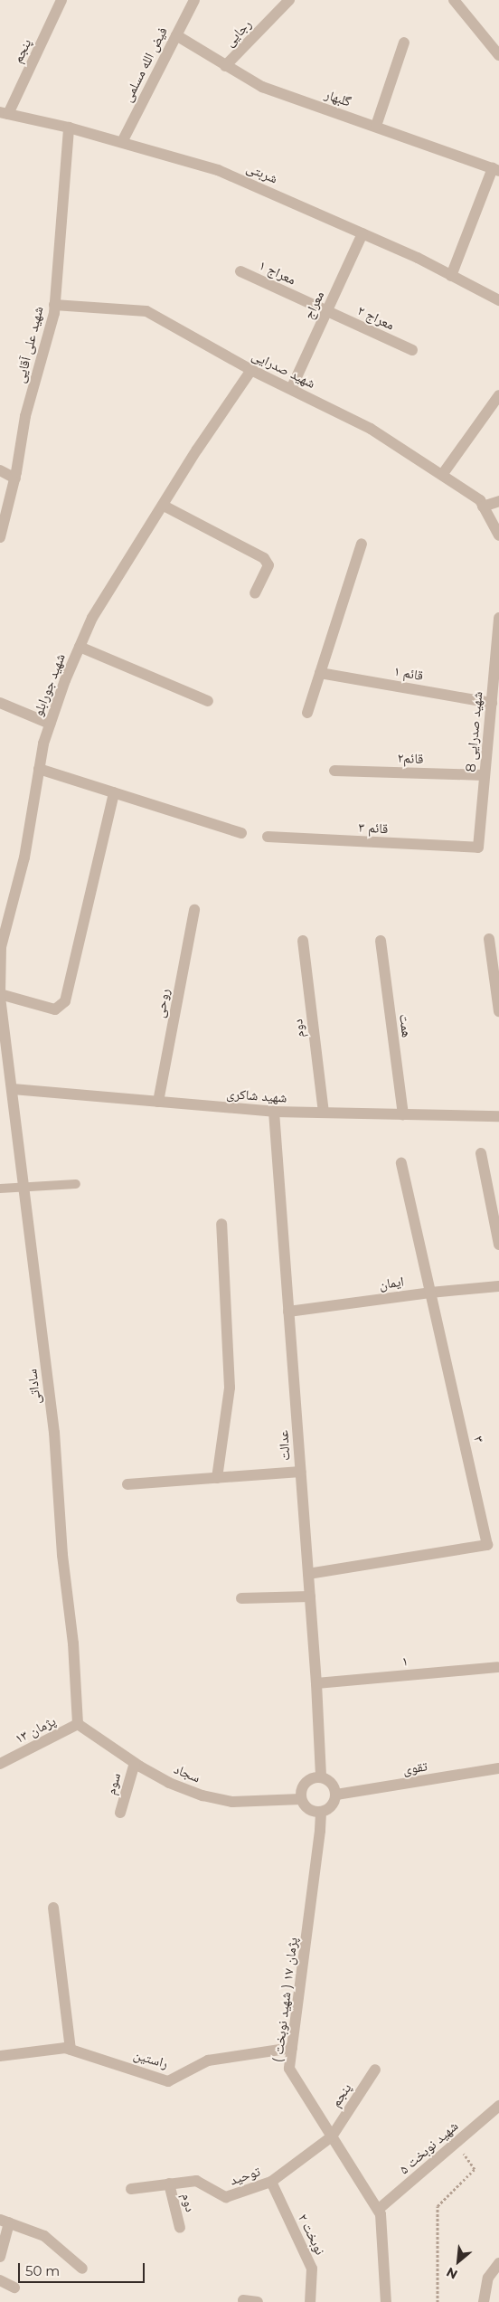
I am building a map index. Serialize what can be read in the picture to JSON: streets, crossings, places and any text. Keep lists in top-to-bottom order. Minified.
{"streets":{"street":["رجایی","پنجم","فیض الله مسلمی","گلبهار","شربتی","معراج ۱","معراج","معراج ۲","شهید علی آقایی","شهید صدرایی","قائم ۱","شهید جورابلو","شهید صدرایی 8","قائم۲","قائم ۳","روحی","همت","دوم","شهید شاکری","ایمان","ساداتی","۳","عدالت","۱","پژمان ۱۳","تقوی","سجاد","سوم","پژمان ۱۷ ( شهید نوبخت )","راستین","شهید نوبخت ۵","توحید","نوبخت ۲"]},"crossings":[["رجایی","گلبهار"],["پنجم","شربتی"],["پنجم","پژمان ۱۷ ( شهید نوبخت )"],["پنجم","توحید"],["فیض الله مسلمی","گلبهار"],["فیض الله مسلمی","شربتی"],["شربتی","معراج"],["شربتی","شهید علی آقایی"],["معراج ۱","معراج"],["معراج ۱","معراج ۲"],["معراج","معراج ۲"],["معراج","شهید صدرایی"],["شهید علی آقایی","شهید صدرایی"],["شهید صدرایی","شهید جورابلو"],["قائم ۱","شهید صدرایی 8"],["شهید جورابلو","ساداتی"],["شهید صدرایی 8","قائم۲"],["شهید صدرایی 8","قائم ۳"],["روحی","شهید شاکری"],["همت","شهید شاکری"],["دوم","شهید شاکری"],["دوم","توحید"],["شهید شاکری","ساداتی"],["شهید شاکری","عدالت"],["ایمان","۳"],["ایمان","عدالت"],["ساداتی","پژمان ۱۳"],["ساداتی","سجاد"],["۳","عدالت"],["عدالت","۱"],["عدالت","تقوی"],["عدالت","سجاد"],["عدالت","پژمان ۱۷ ( شهید نوبخت )"],["پژمان ۱۳","سجاد"],["تقوی","سجاد"],["تقوی","پژمان ۱۷ ( شهید نوبخت )"],["سجاد","سوم"],["سجاد","پژمان ۱۷ ( شهید نوبخت )"],["پژمان ۱۷ ( شهید نوبخت )","راستین"],["پژمان ۱۷ ( شهید نوبخت )","شهید نوبخت ۵"],["پژمان ۱۷ ( شهید نوبخت )","توحید"],["توحید","نوبخت ۲"]],"scale_bar":"50 m","north":"bottom left"}
